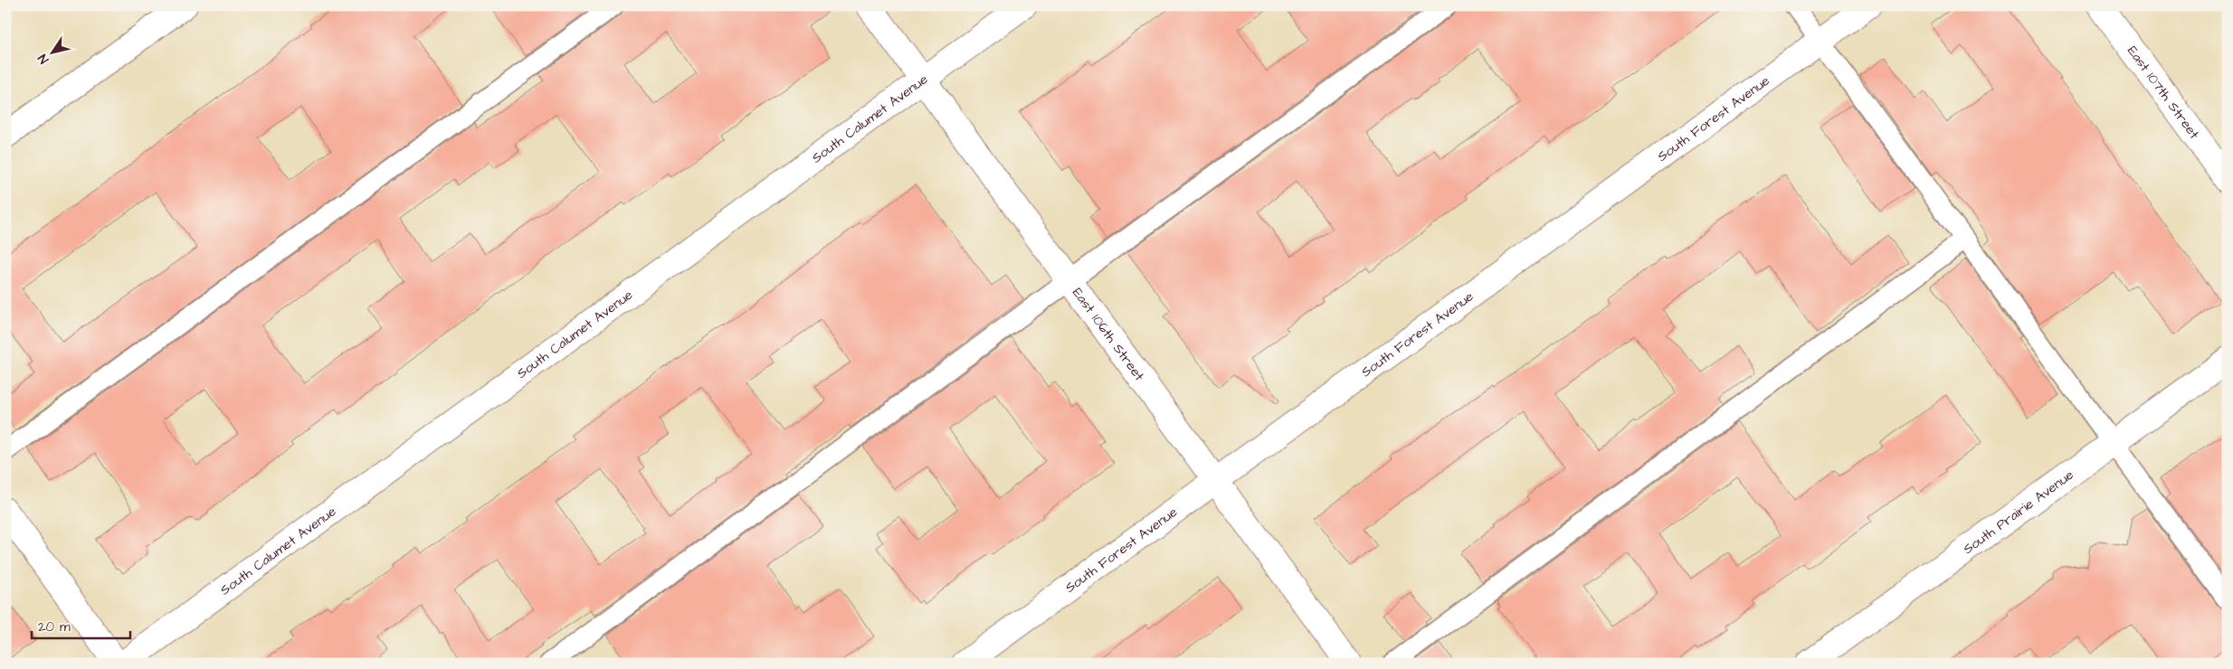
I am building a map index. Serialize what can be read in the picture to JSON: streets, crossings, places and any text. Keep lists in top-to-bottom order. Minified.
{"streets":{"street":["East 107th Street","South Calumet Avenue","South Forest Avenue","East 106th Street","South Prairie Avenue"]},"crossings":[["South Calumet Avenue","East 106th Street"],["South Forest Avenue","East 106th Street"]],"scale_bar":"20 m","north":"bottom left"}
